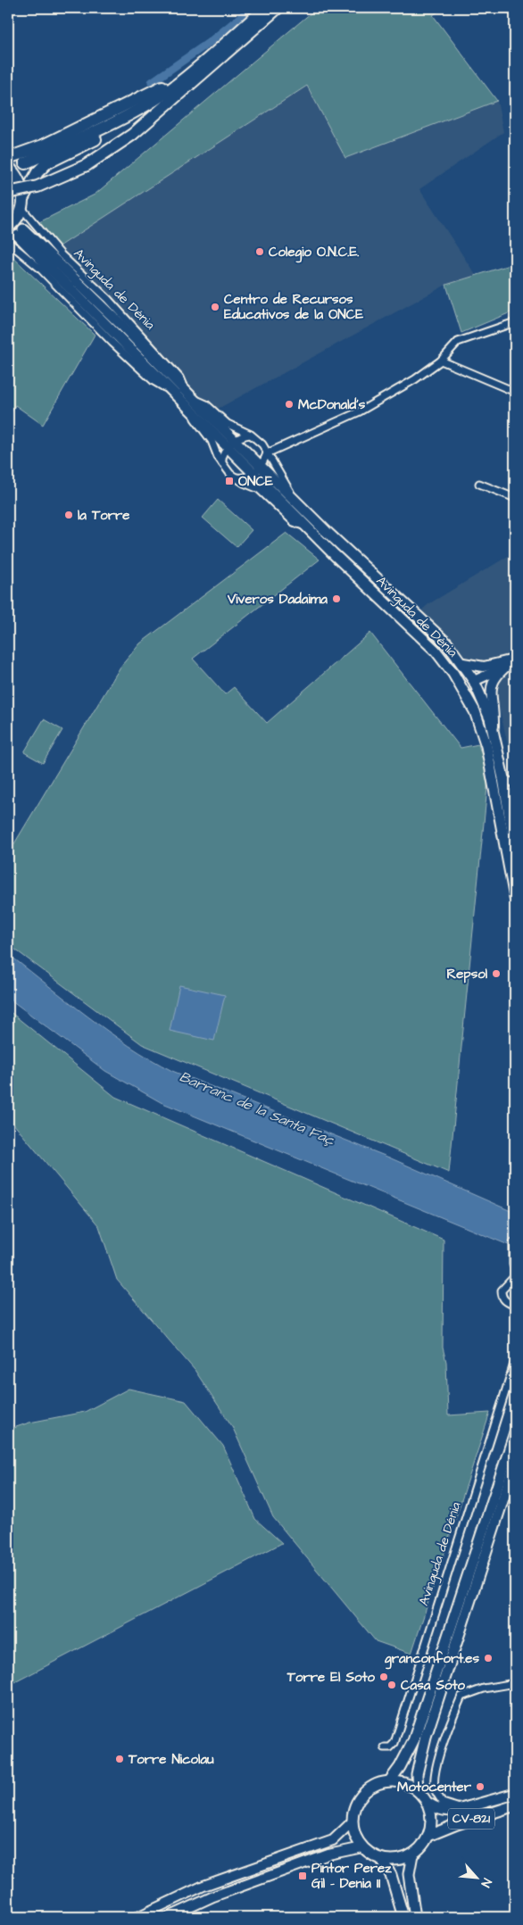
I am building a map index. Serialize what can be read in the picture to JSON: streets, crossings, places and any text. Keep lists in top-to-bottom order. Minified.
{"streets":{"main road":["Avinguda de Dénia","CV-821"]},"water":["Barranc de la Santa Faç"],"places":{"other":["Colegio O.N.C.E.","Centro de Recursos Educativos de la ONCE","McDonald's","la Torre","Viveros Dadaima","Repsol","granconfort.es","Torre El Soto","Casa Soto","Torre Nicolau","Motocenter"],"transit":["ONCE","Pintor Perez Gil - Denia II"]},"north":"bottom right"}
